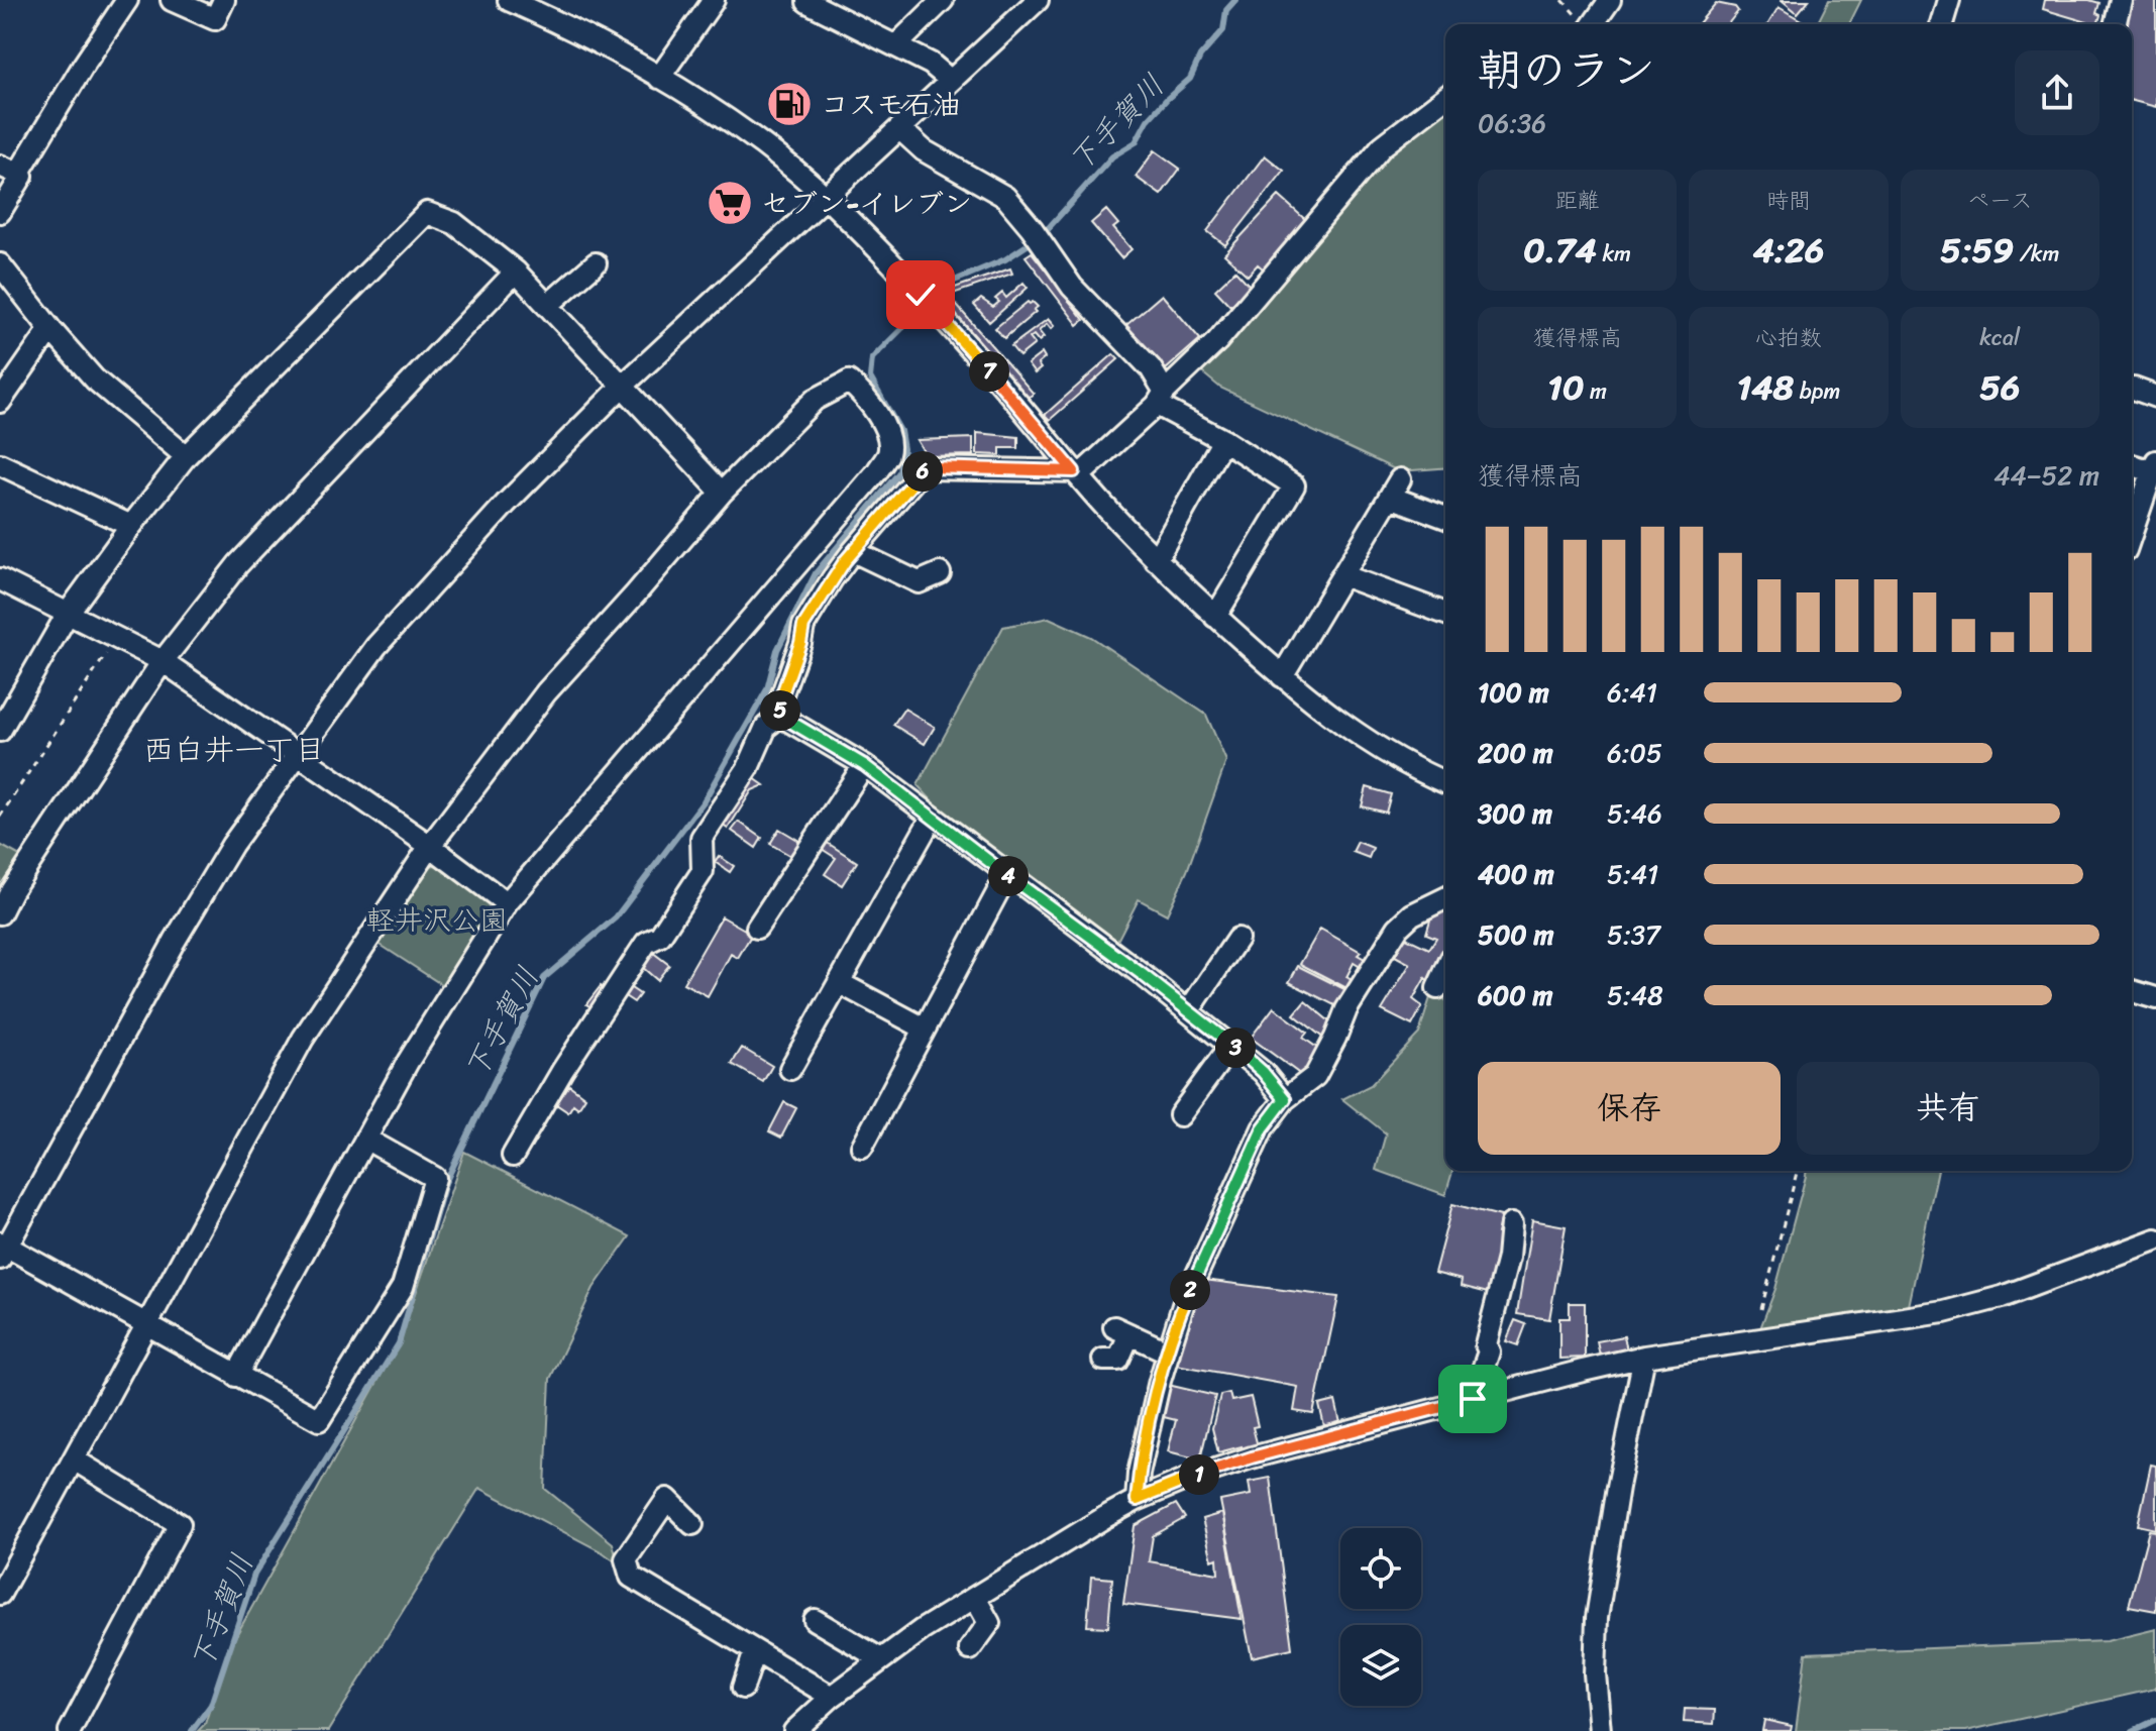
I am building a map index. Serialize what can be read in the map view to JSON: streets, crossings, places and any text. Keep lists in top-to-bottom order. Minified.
{"districts":["西白井一丁目"],"water":["下手賀川"],"parks":["軽井沢公園"],"places":{"fuel station":["コスモ石油"],"supermarket":["セブン-イレブン"]},"page":{"heading":["朝のラン","06:36"],"stats":[["距離","0.74 km"],["時間","4:26"],["ペース","5:59 /km"],["獲得標高","10 m"],["心拍数","148 bpm"],["kcal","56"]],"pins":["7","6","5","4","3","2","1"],"chart":["獲得標高","44–52 m"],"list":[{"name":"100 m","note":"6:41"},{"name":"200 m","note":"6:05"},{"name":"300 m","note":"5:46"},{"name":"400 m","note":"5:41"},{"name":"500 m","note":"5:37"},{"name":"600 m","note":"5:48"}],"buttons":["保存","共有"]}}
